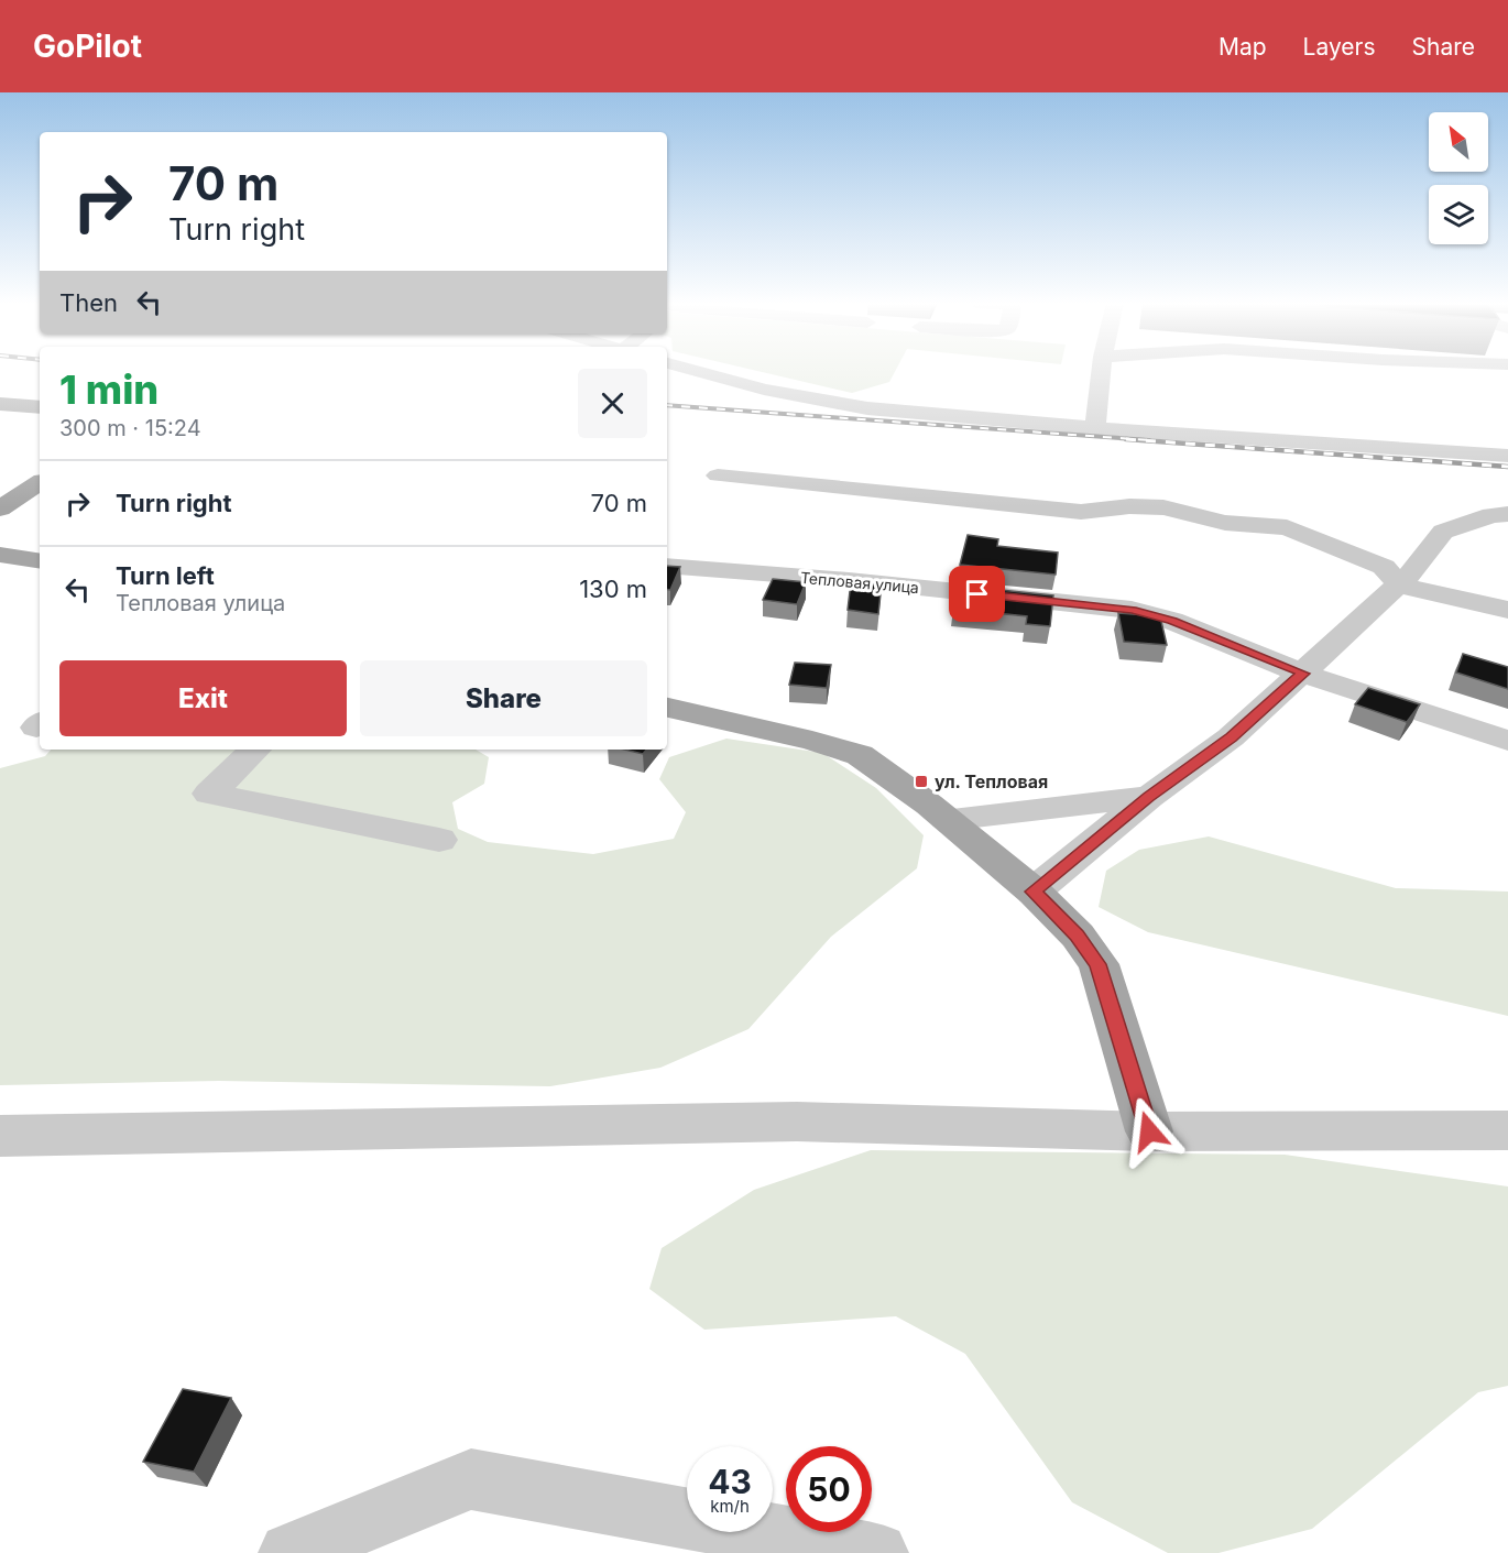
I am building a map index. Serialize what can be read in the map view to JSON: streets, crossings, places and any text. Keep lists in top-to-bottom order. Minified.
{"streets":{"street":["Тепловая улица"]},"places":{"transit":["ул. Тепловая"]},"north":"top left","page":{"header":"GoPilot","nav":["Map","Layers","Share"],"turn":["70 m","Turn right"],"then":"Then","heading":["1 min","300 m · 15:24"],"list":[{"name":"Turn right","value":"70 m"},{"name":"Turn left","note":"Тепловая улица","value":"130 m"}],"buttons":["Exit","Share"],"speed":"43 km/h","limit":"50"}}
